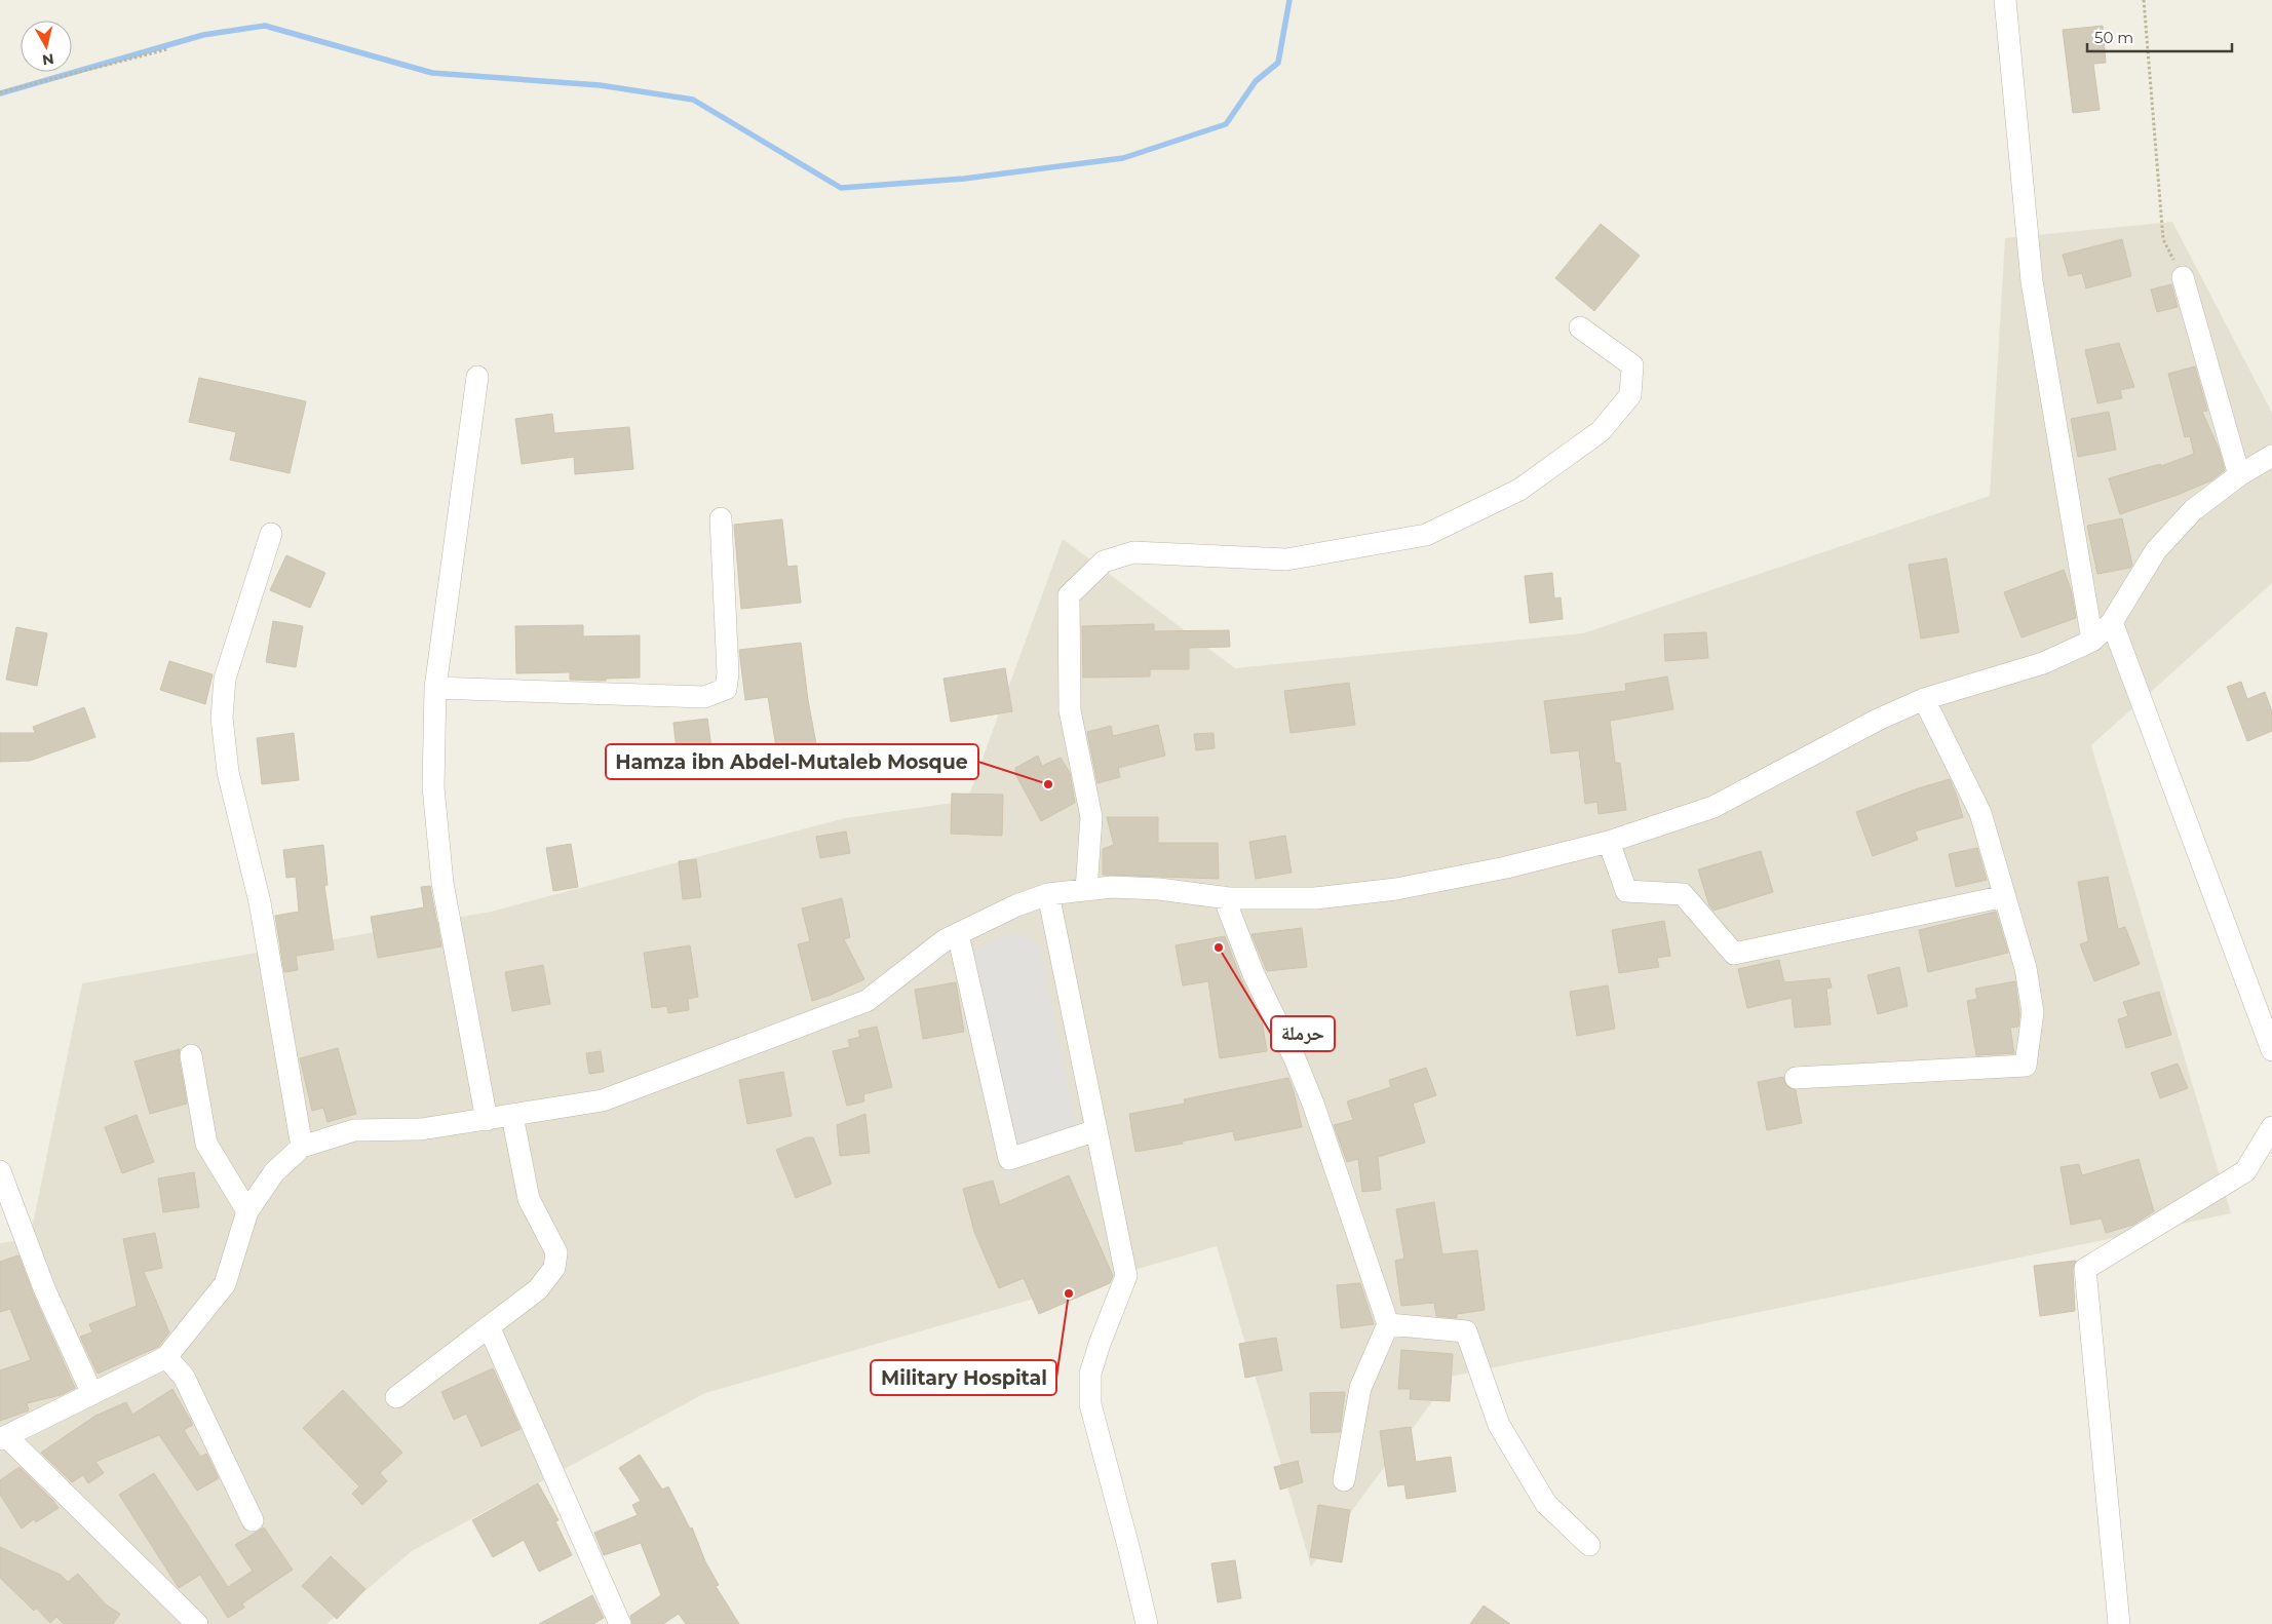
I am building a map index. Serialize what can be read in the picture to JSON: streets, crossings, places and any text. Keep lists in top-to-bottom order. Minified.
{"places":["Hamza ibn Abdel-Mutaleb Mosque","حرملة","Military Hospital"],"scale_bar":"50 m","north":"bottom"}
